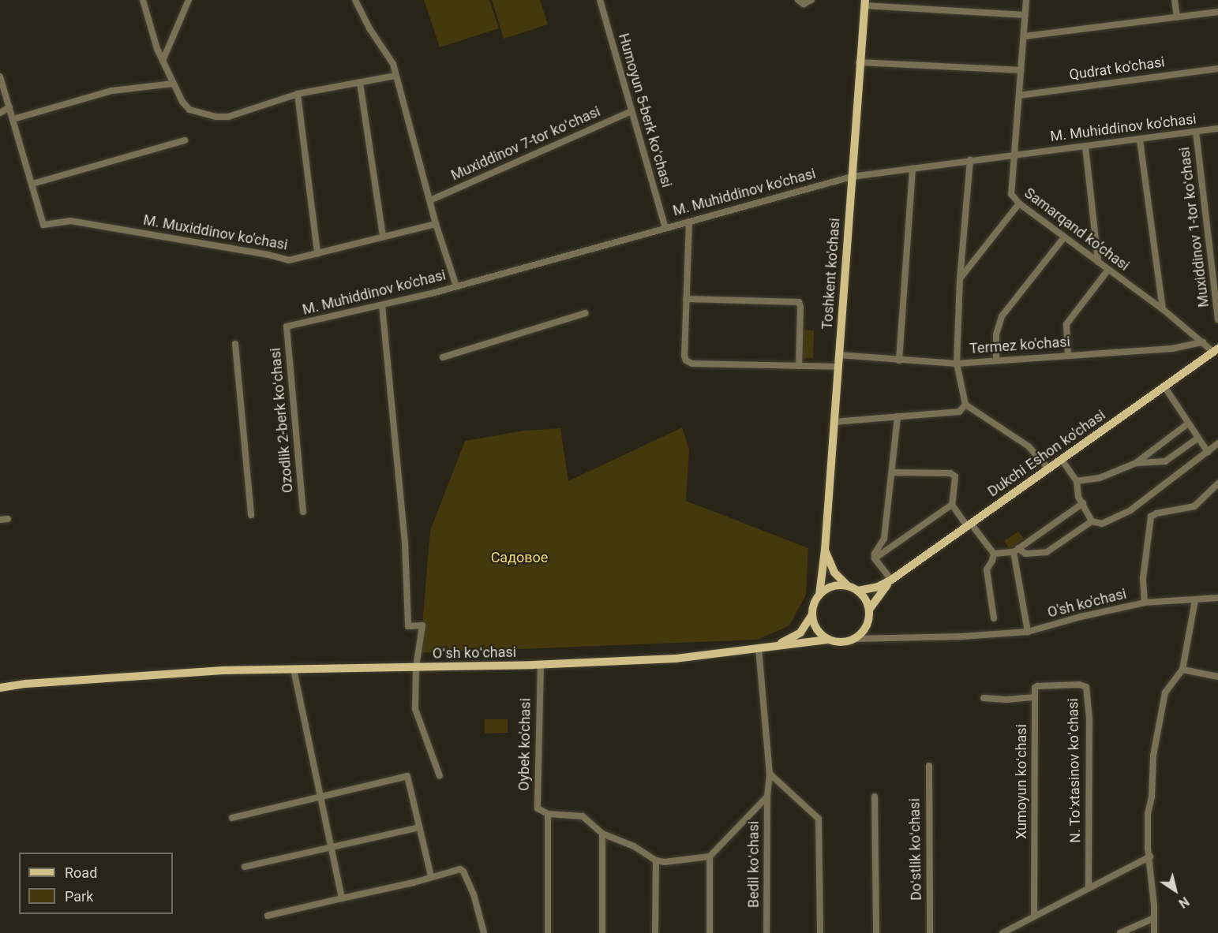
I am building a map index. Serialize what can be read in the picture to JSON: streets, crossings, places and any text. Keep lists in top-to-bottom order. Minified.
{"streets":{"main road":["Toshkent ko'chasi","Dukchi Eshon ko'chasi","Oʻsh koʻchasi"],"street":["Qudrat ko'chasi","Humoyun 5-berk koʻchasi","M. Muhiddinov ko'chasi","Muxiddinov 7-tor koʻchasi","Muxiddinov 1-tor koʻchasi","Samarqand ko‘chasi","M. Muxiddinov ko'chasi","Termez ko'chasi","Ozodlik 2-berk koʻchasi","O'sh ko'chasi","Oybek ko'chasi","N. Toʻxtasinov koʻchasi","Xumoyun koʻchasi","Doʻstlik koʻchasi","Bedil koʻchasi"]},"crossings":[["Qudrat ko'chasi","Samarqand ko‘chasi"],["Humoyun 5-berk koʻchasi","M. Muhiddinov ko'chasi"],["Humoyun 5-berk koʻchasi","Muxiddinov 7-tor koʻchasi"],["M. Muhiddinov ko'chasi","Muxiddinov 1-tor koʻchasi"],["M. Muhiddinov ko'chasi","Samarqand ko‘chasi"],["M. Muhiddinov ko'chasi","Toshkent ko'chasi"],["M. Muhiddinov ko'chasi","Ozodlik 2-berk koʻchasi"],["Samarqand ko‘chasi","Termez ko'chasi"],["Samarqand ko‘chasi","Dukchi Eshon ko'chasi"],["Toshkent ko'chasi","Termez ko'chasi"],["Toshkent ko'chasi","O'sh ko'chasi"],["Oʻsh koʻchasi","Oybek ko'chasi"],["Oʻsh koʻchasi","Bedil koʻchasi"],["N. Toʻxtasinov koʻchasi","Xumoyun koʻchasi"]],"parks":["Садовое"],"legend":["Road","Park"],"north":"bottom right"}
